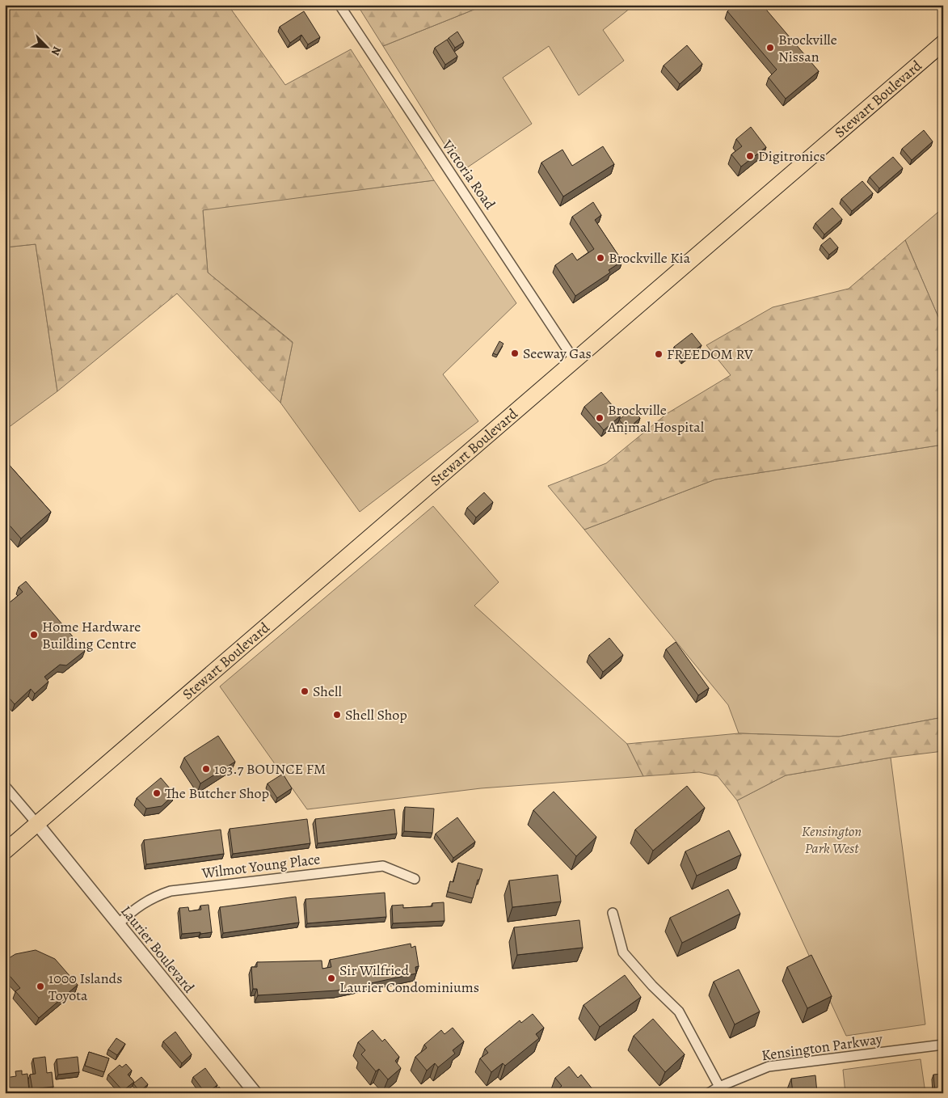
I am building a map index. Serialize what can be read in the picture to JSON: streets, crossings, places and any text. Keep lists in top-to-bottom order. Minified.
{"streets":{"main road":["Stewart Boulevard"],"street":["Victoria Road","Wilmot Young Place","Laurier Boulevard","Kensington Parkway"]},"crossings":[["Stewart Boulevard","Victoria Road"],["Stewart Boulevard","Laurier Boulevard"],["Wilmot Young Place","Laurier Boulevard"]],"parks":["Kensington Park West"],"places":["Brockville Nissan","Digitronics","Brockville Kia","Seeway Gas","FREEDOM RV","Brockville Animal Hospital","Home Hardware Building Centre","Shell","Shell Shop","103.7 BOUNCE FM","The Butcher Shop","Sir Wilfried Laurier Condominiums","1000 Islands Toyota"],"north":"bottom right"}
